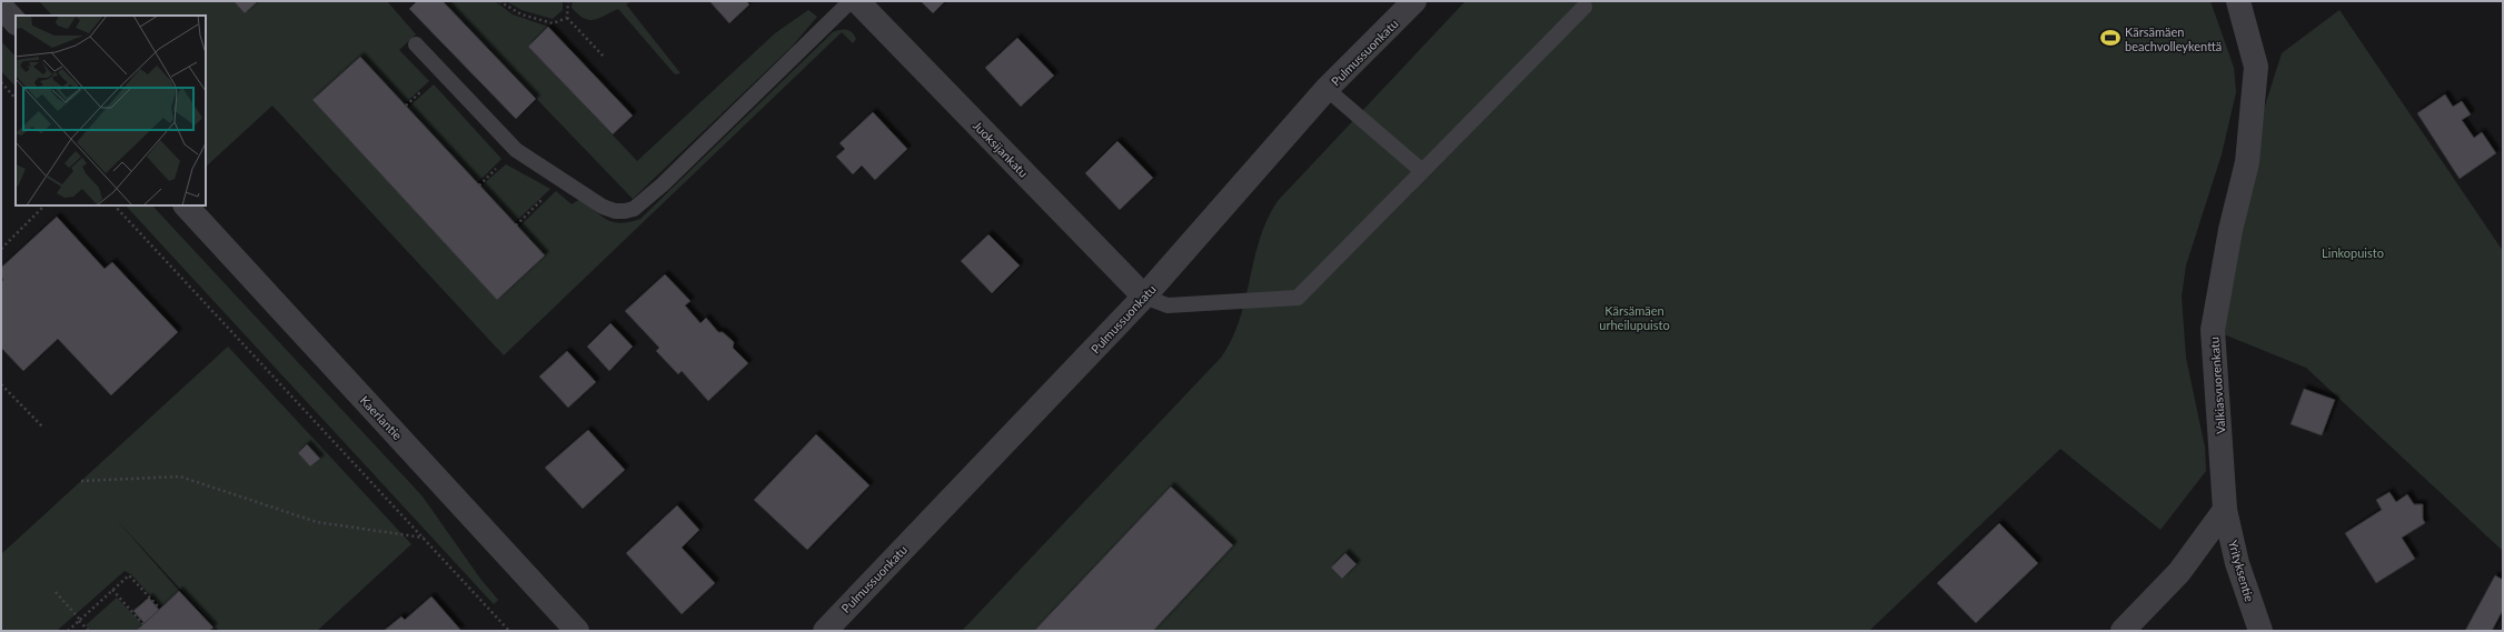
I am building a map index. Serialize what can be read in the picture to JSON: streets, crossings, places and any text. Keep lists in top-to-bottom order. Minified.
{"streets":{"street":["Pulmussuonkatu","Juoksijankatu","Valkiasvuorenkatu","Kaerlantie","Yrityksentie"]},"crossings":[["Pulmussuonkatu","Juoksijankatu"],["Valkiasvuorenkatu","Yrityksentie"]],"parks":["Linkopuisto","Kärsämäen urheilupuisto"],"places":{"sports":["Kärsämäen beachvolleykenttä"]}}
